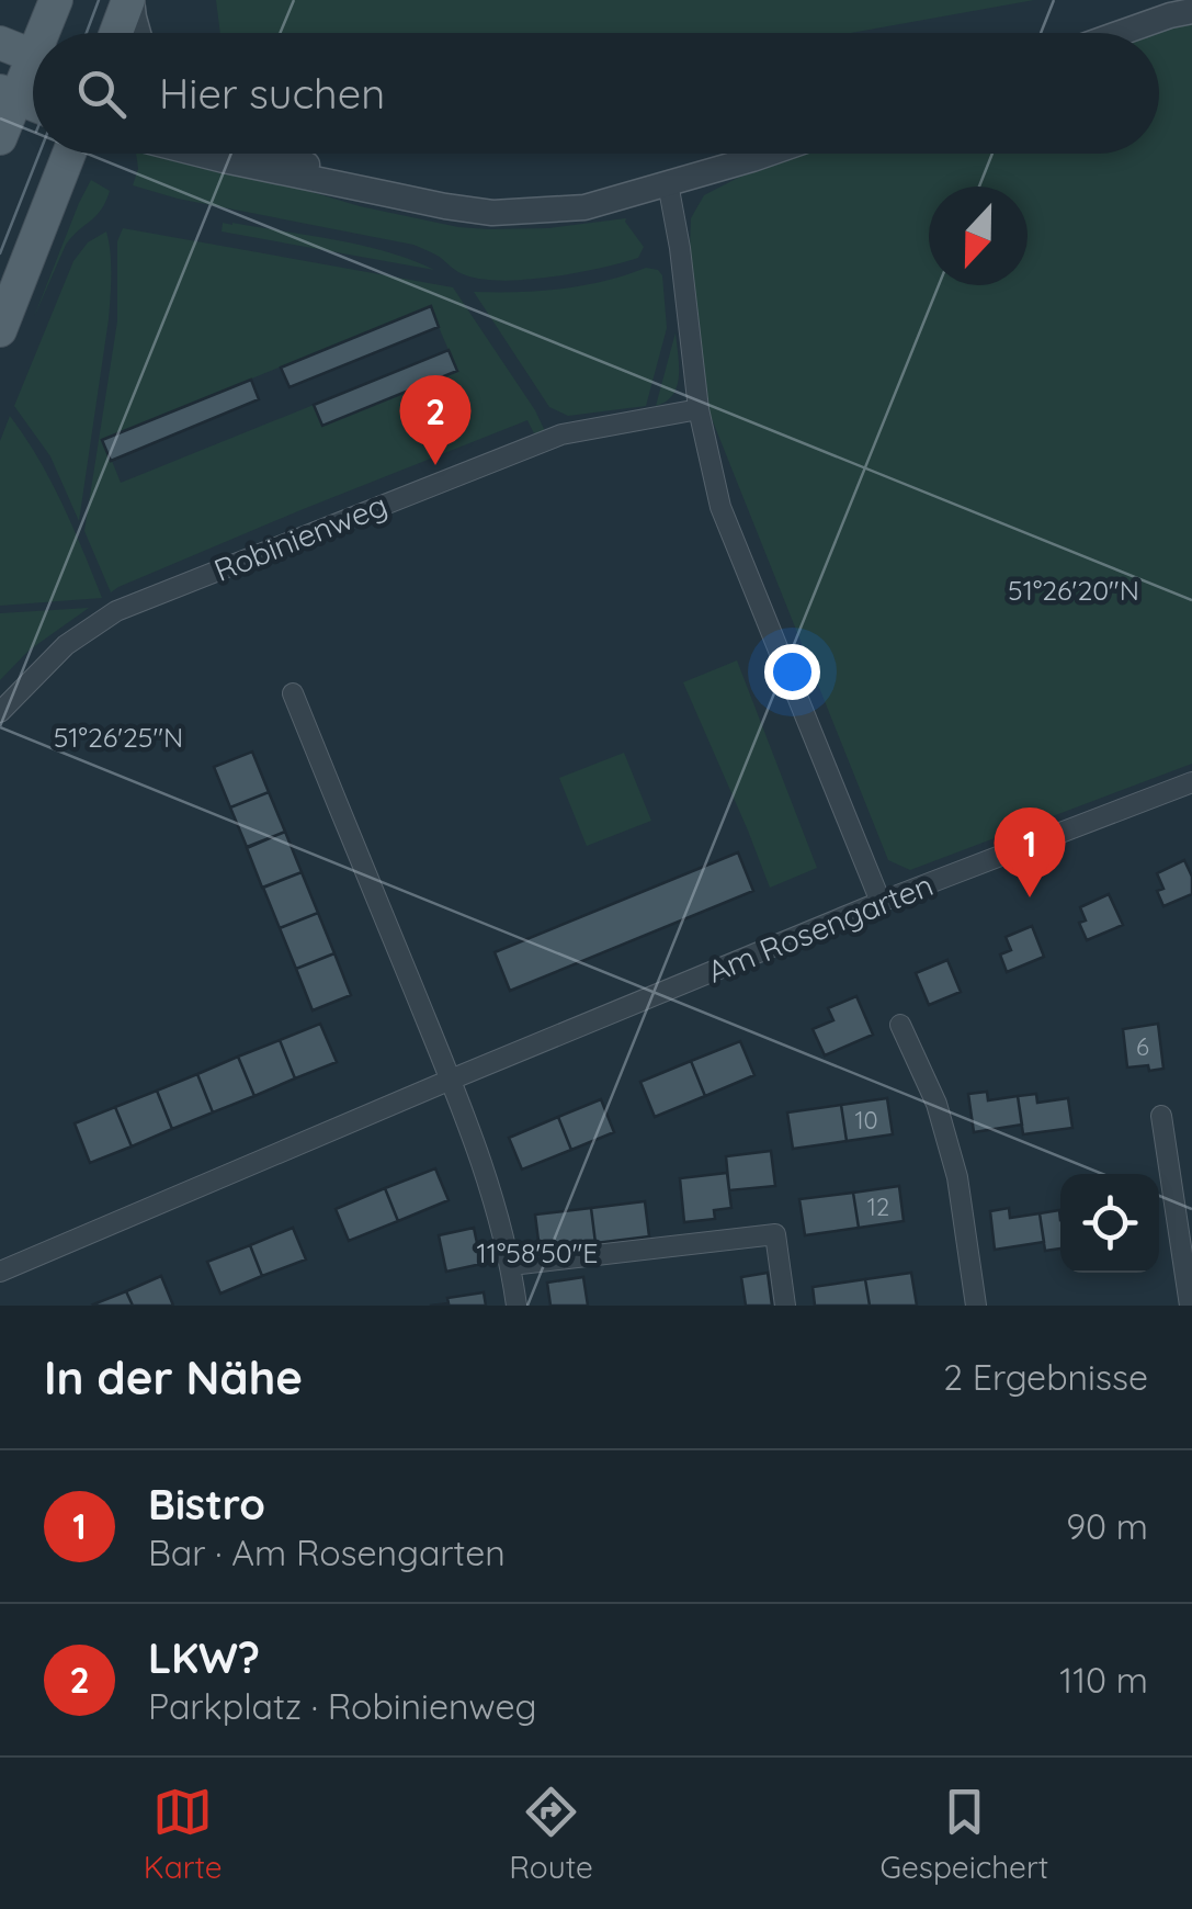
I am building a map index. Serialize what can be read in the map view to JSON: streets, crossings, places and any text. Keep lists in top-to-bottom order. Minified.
{"streets":{"street":["Robinienweg","Am Rosengarten"]},"house_numbers":["6","10","12"],"north":"bottom","page":{"search":"Hier suchen","pins":["2","1"],"heading":["In der Nähe","2 Ergebnisse"],"list":[{"mark":"1","name":"Bistro","note":"Bar · Am Rosengarten","value":"90 m"},{"mark":"2","name":"LKW?","note":"Parkplatz · Robinienweg","value":"110 m"}],"nav":["Karte","Route","Gespeichert"]},"coordinates":["51°26'20\"N","51°26'25\"N","11°58'50\"E"]}
